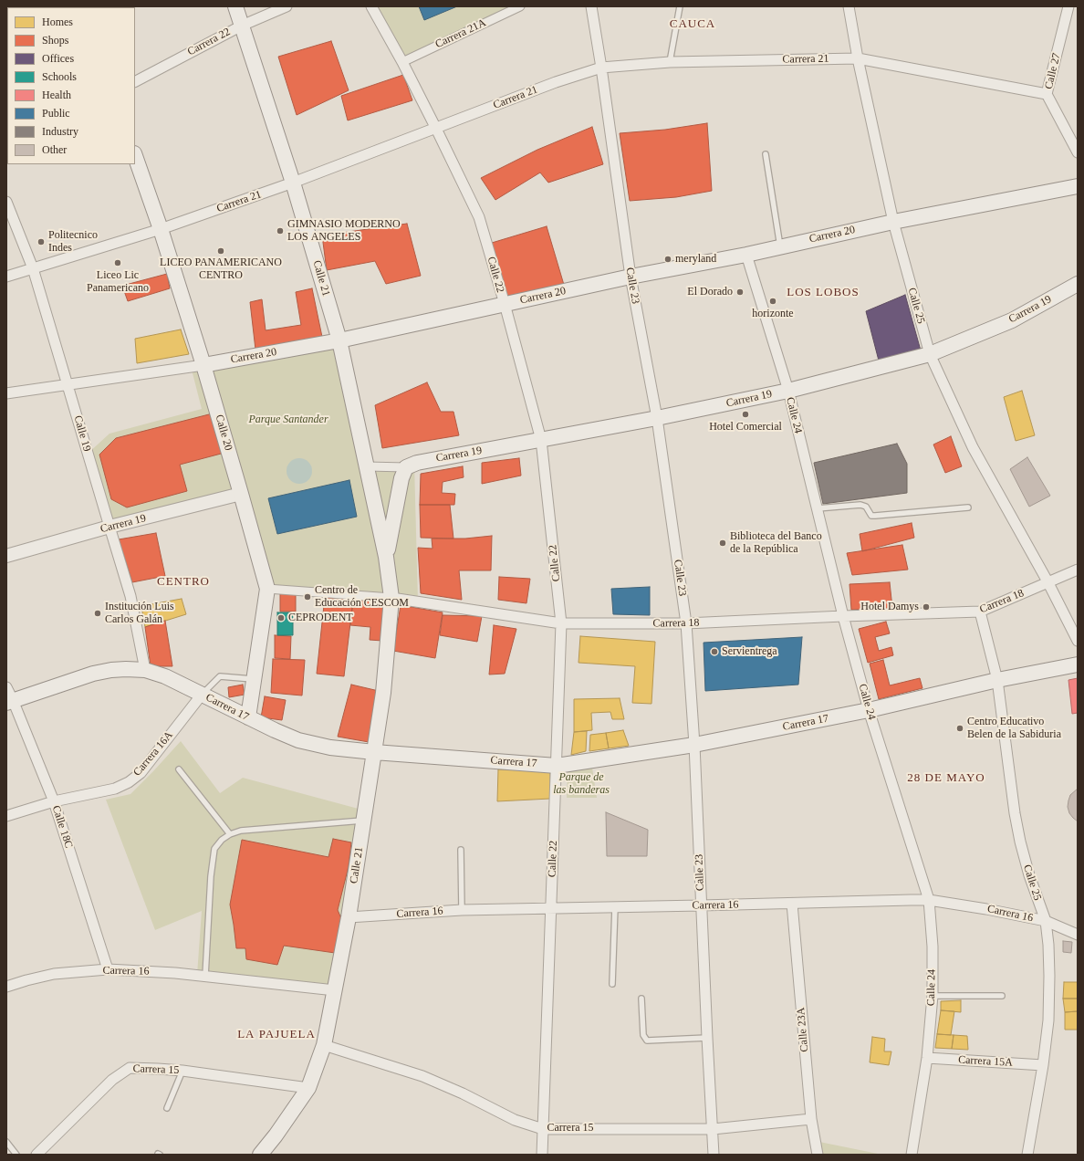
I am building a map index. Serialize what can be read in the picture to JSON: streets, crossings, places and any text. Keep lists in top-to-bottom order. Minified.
{"streets":{"main road":["Carrera 20","Calle 21","Carrera 19","Calle 20","Carrera 17"],"street":["Carrera 21A","Carrera 22","Carrera 21","Calle 27","Calle 22","Calle 23","Calle 25","Calle 24","Calle 19","Carrera 18","Carrera 16A","Calle 18C","Carrera 16","Calle 23A","Carrera 15A","Carrera 15"]},"crossings":[["Carrera 21A","Calle 22"],["Carrera 22","Calle 21"],["Carrera 21","Calle 27"],["Carrera 21","Calle 22"],["Carrera 21","Calle 21"],["Carrera 21","Calle 23"],["Carrera 21","Calle 25"],["Carrera 21","Calle 20"],["Carrera 21","Calle 19"],["Carrera 20","Calle 22"],["Carrera 20","Calle 21"],["Carrera 20","Calle 23"],["Carrera 20","Calle 25"],["Carrera 20","Calle 24"],["Carrera 20","Calle 20"],["Carrera 20","Calle 19"],["Calle 22","Carrera 19"],["Calle 22","Carrera 18"],["Calle 22","Carrera 17"],["Calle 22","Carrera 16"],["Calle 22","Carrera 15"],["Calle 21","Carrera 19"],["Calle 21","Carrera 18"],["Calle 21","Carrera 17"],["Calle 21","Carrera 16"],["Calle 21","Carrera 15"],["Calle 23","Carrera 19"],["Calle 23","Carrera 18"],["Calle 23","Carrera 17"],["Calle 23","Carrera 16"],["Calle 23","Carrera 15"],["Calle 25","Carrera 19"],["Calle 25","Carrera 18"],["Calle 25","Carrera 17"],["Calle 25","Carrera 16"],["Calle 25","Carrera 15A"],["Carrera 19","Calle 24"],["Carrera 19","Calle 20"],["Carrera 19","Calle 19"],["Calle 24","Carrera 18"],["Calle 24","Carrera 17"],["Calle 24","Carrera 16"],["Calle 24","Carrera 15A"],["Calle 20","Carrera 18"],["Calle 20","Carrera 17"],["Calle 19","Carrera 17"],["Carrera 17","Carrera 16A"],["Carrera 17","Calle 18C"],["Carrera 16A","Calle 18C"],["Calle 18C","Carrera 16"],["Carrera 16","Calle 23A"],["Calle 23A","Carrera 15"]],"districts":["CAUCA","LOS LOBOS","CENTRO","28 DE MAYO","LA PAJUELA"],"parks":["Parque Santander","Parque de las banderas"],"places":["GIMNASIO MODERNO LOS ANGELES","Politecnico Indes","LICEO PANAMERICANO CENTRO","meryland","Liceo Lic Panamericano","El Dorado","horizonte","Hotel Comercial","Biblioteca del Banco de la República","Centro de Educación CESCOM","Hotel Damys","Institución Luis Carlos Galán","CEPRODENT","Servientrega","Centro Educativo Belen de la Sabiduria"],"legend":["Homes","Shops","Offices","Schools","Health","Public","Industry","Other"]}
